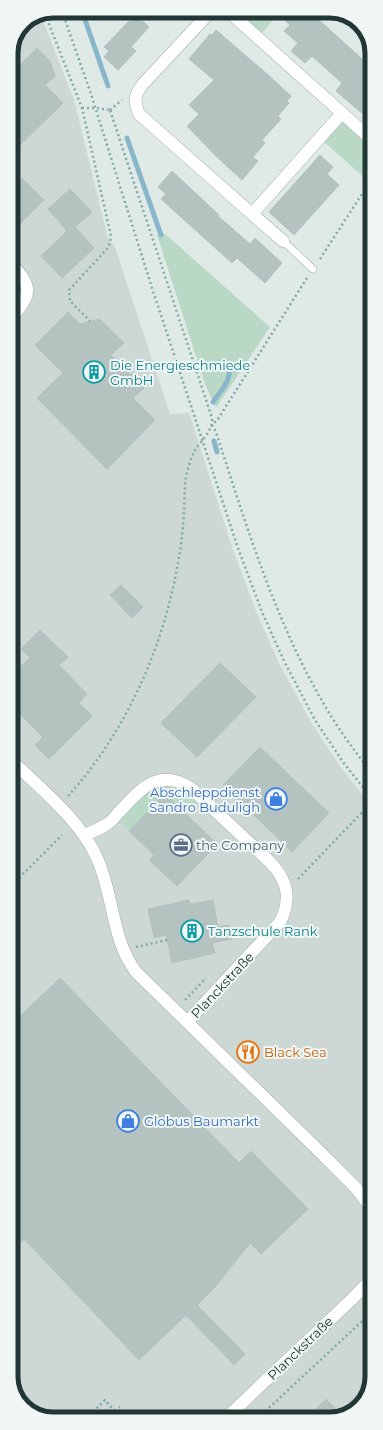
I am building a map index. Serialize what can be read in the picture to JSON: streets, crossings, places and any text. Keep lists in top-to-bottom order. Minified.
{"streets":{"street":["Planckstraße"]},"places":{"building":["Die Energieschmiede GmbH","Tanzschule Rank"],"shop":["Abschleppdienst Sandro Buduligh","Globus Baumarkt"],"office":["the Company"],"restaurant":["Black Sea"]}}
